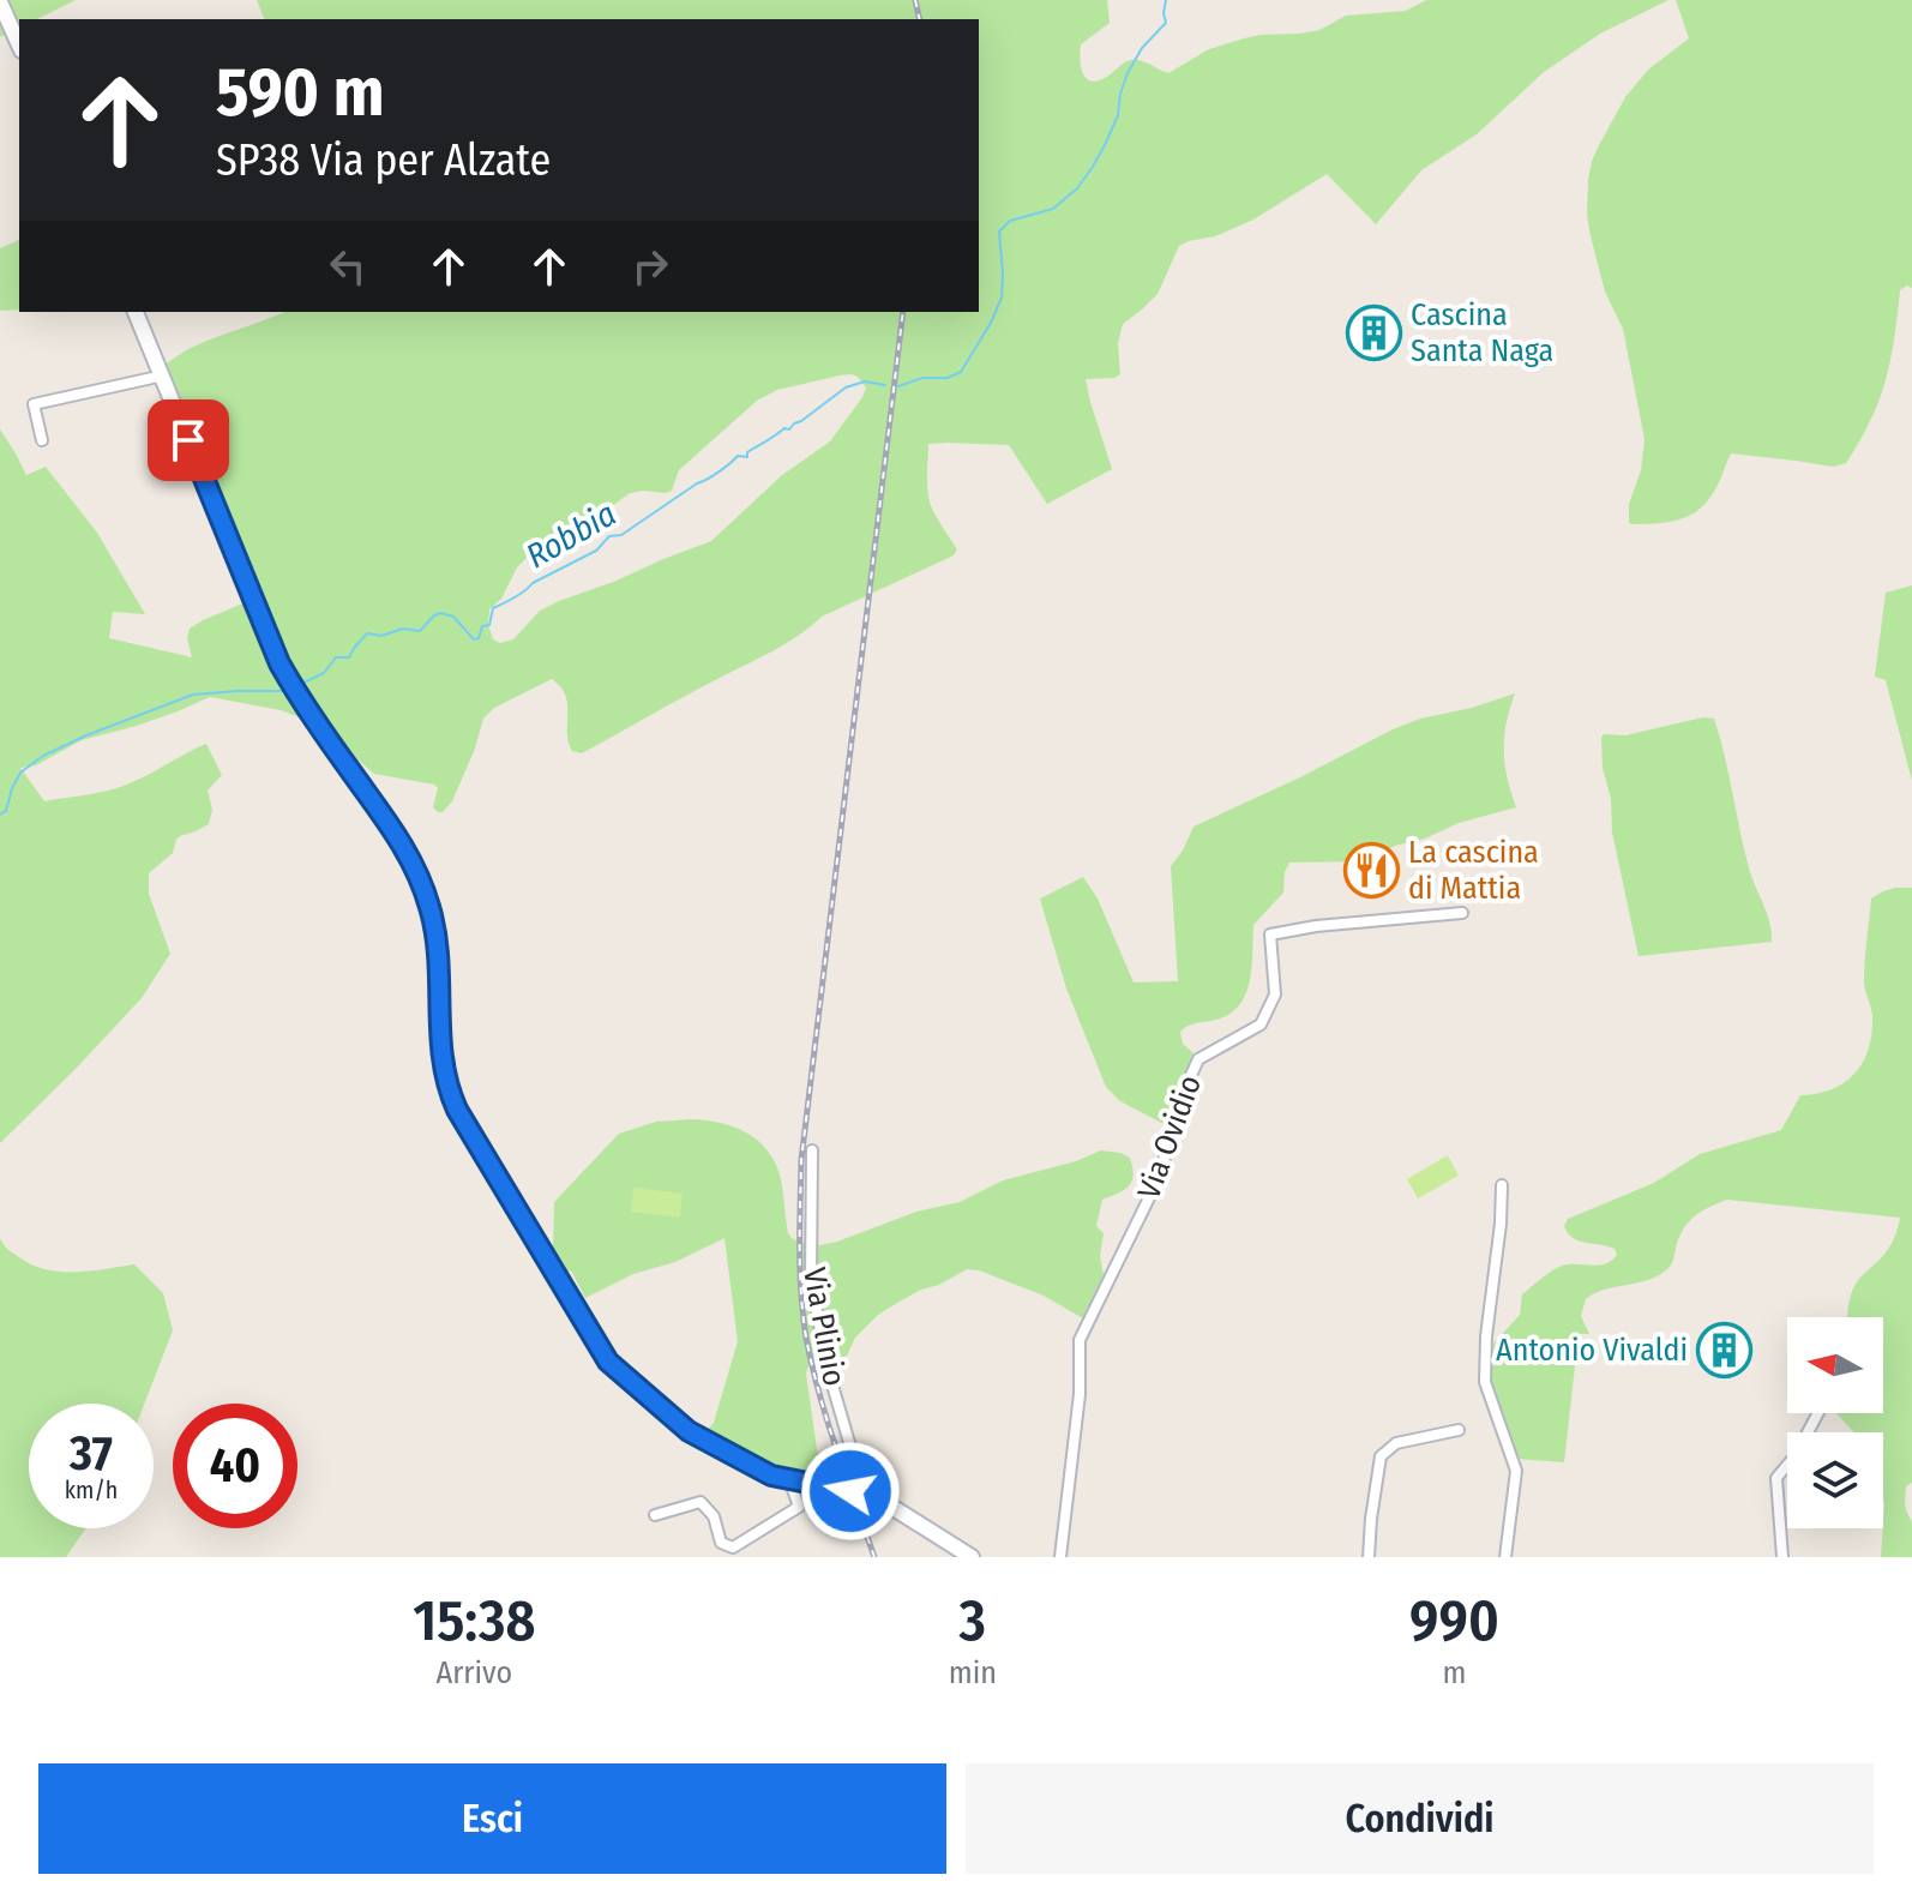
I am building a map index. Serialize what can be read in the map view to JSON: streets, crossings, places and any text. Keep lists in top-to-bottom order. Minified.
{"streets":{"street":["Via Ovidio","Via Plinio"]},"water":["Robbia"],"places":{"building":["Cascina Santa Naga","Antonio Vivaldi"],"restaurant":["La cascina di Mattia"]},"north":"left","page":{"turn":["590 m","SP38 Via per Alzate"],"speed":"37 km/h","limit":"40","eta":["15:38","Arrivo","3","min","990","m"],"buttons":["Esci","Condividi"]}}
